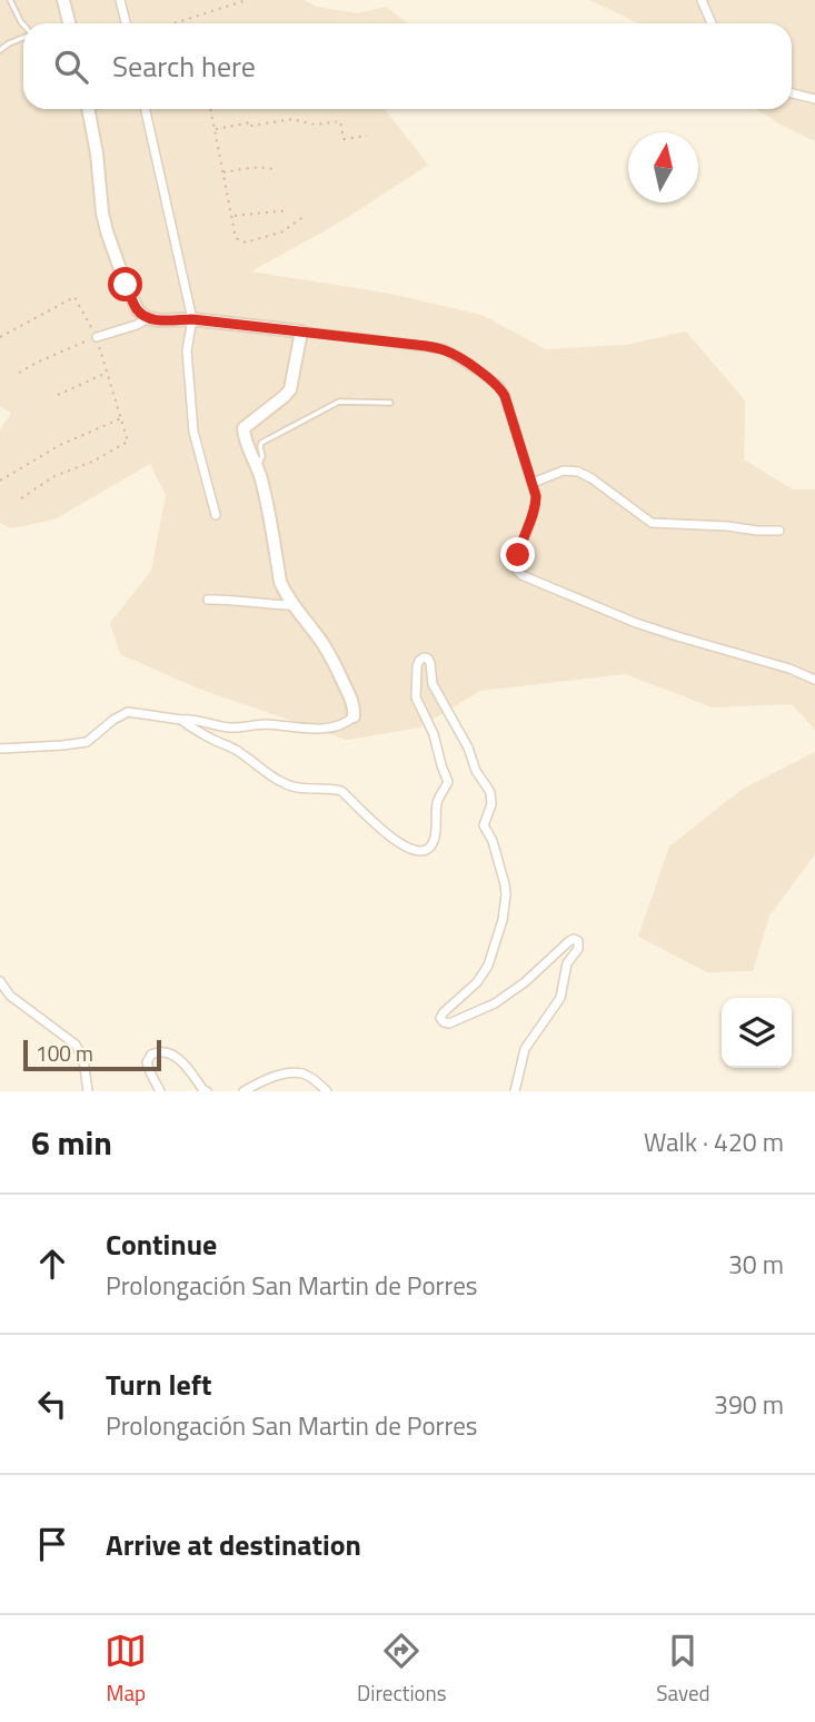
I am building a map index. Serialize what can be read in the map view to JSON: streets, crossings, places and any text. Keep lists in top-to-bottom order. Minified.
{"scale_bar":"100 m","north":"top","page":{"search":"Search here","scale":"100 m","heading":["6 min","Walk · 420 m"],"list":[["Continue","Prolongación San Martin de Porres","30 m"],["Turn left","Prolongación San Martin de Porres","390 m"],"Arrive at destination"],"nav":["Map","Directions","Saved"]}}
